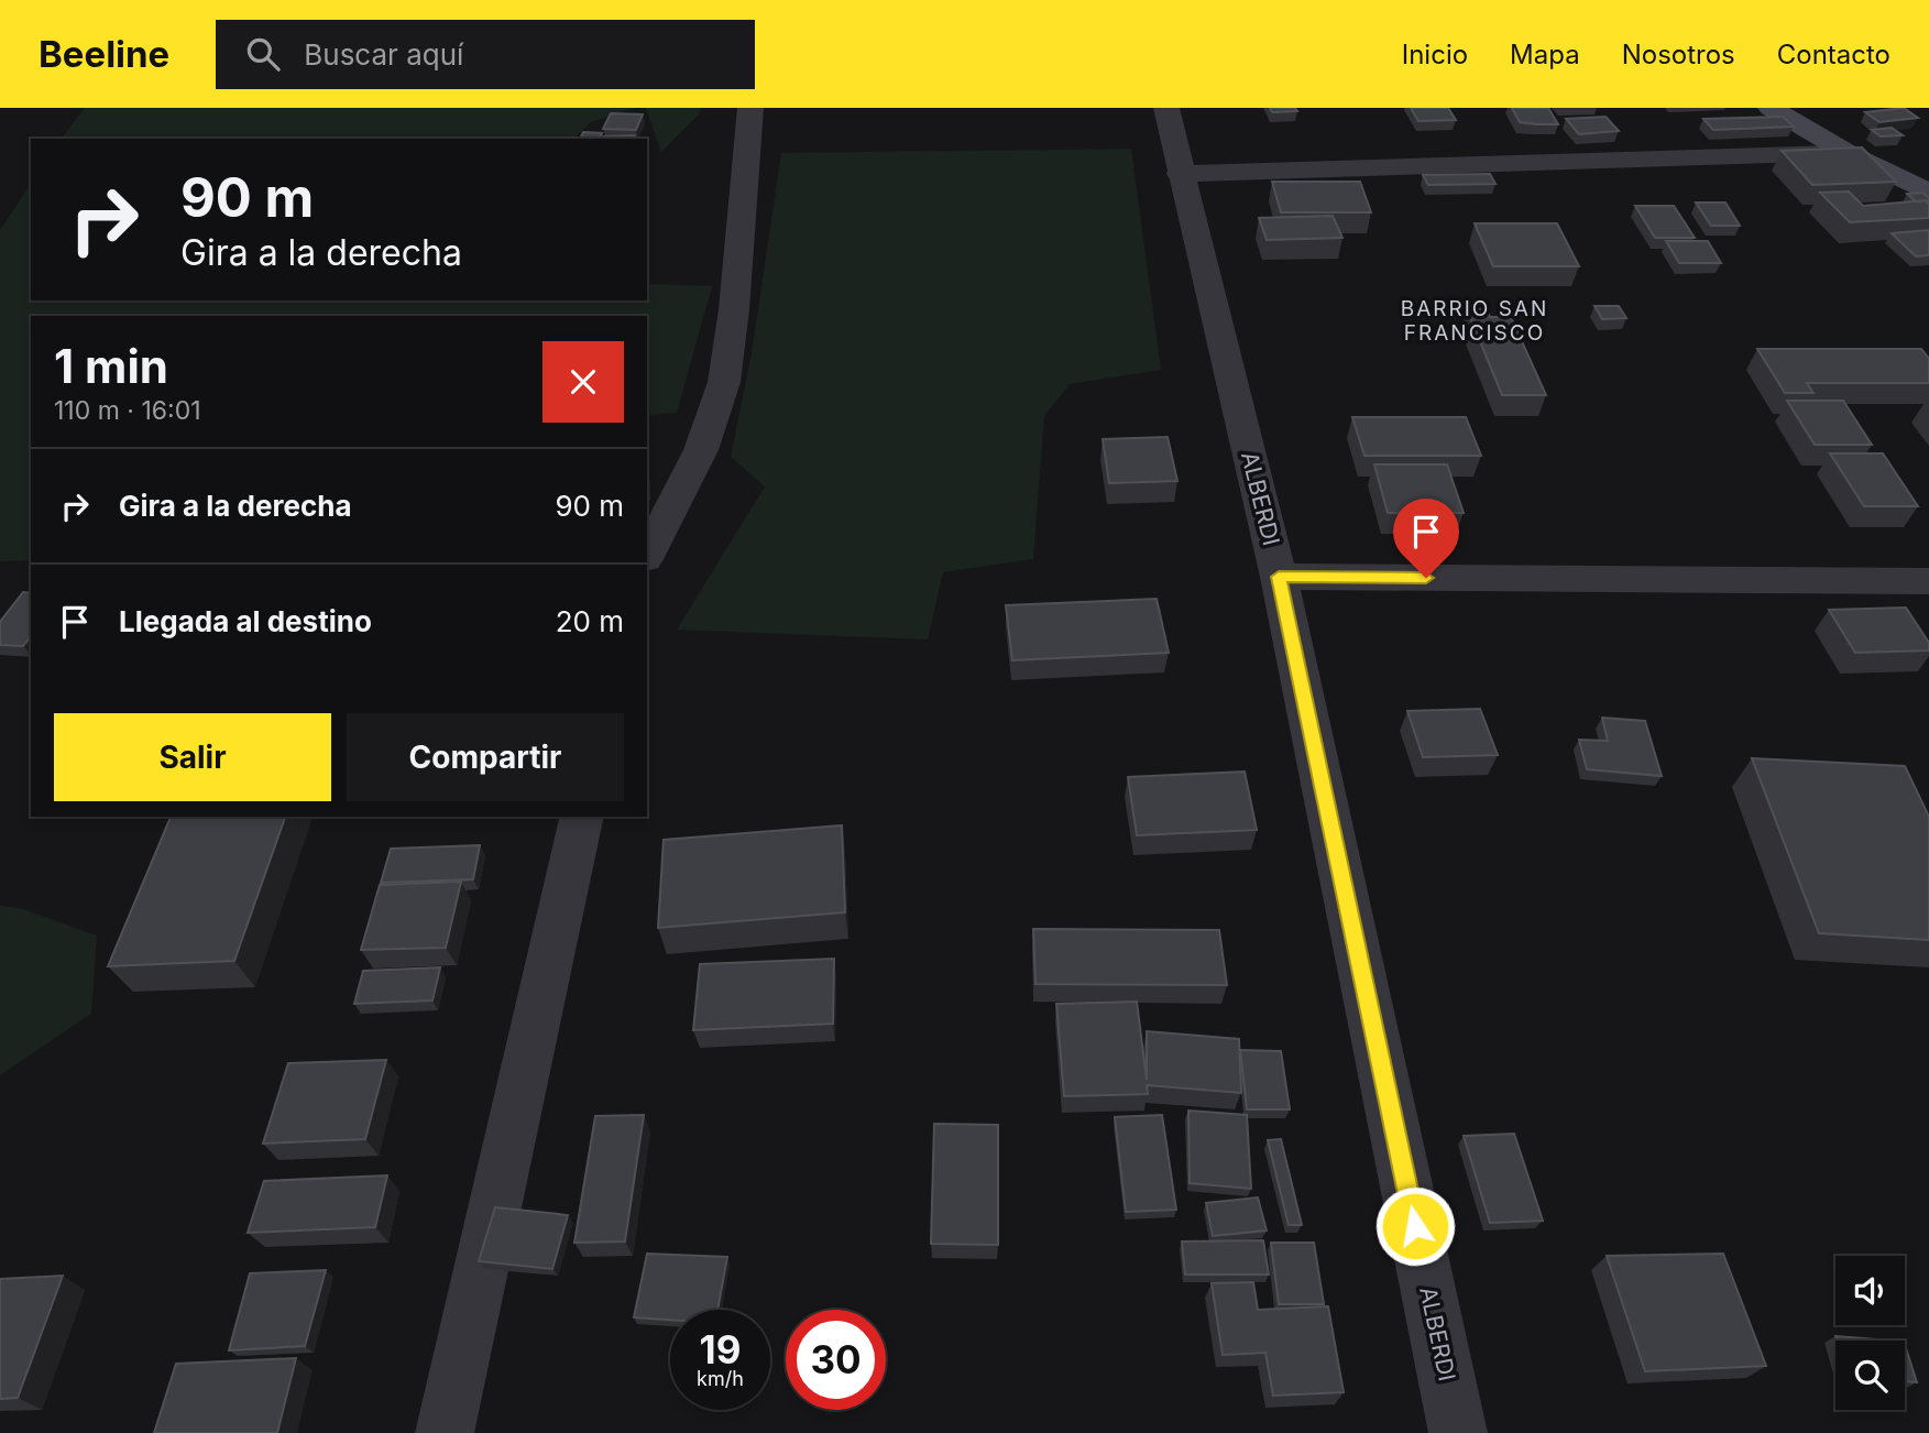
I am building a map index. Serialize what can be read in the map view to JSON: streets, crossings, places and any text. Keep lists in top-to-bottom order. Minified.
{"streets":{"street":["ALBERDI"]},"districts":["BARRIO SAN FRANCISCO"],"page":{"header":"Beeline","search":"Buscar aquí","nav":["Inicio","Mapa","Nosotros","Contacto"],"turn":["90 m","Gira a la derecha"],"heading":["1 min","110 m · 16:01"],"list":[{"name":"Gira a la derecha","value":"90 m"},{"name":"Llegada al destino","value":"20 m"}],"buttons":["Salir","Compartir"],"speed":"19 km/h","limit":"30"}}
